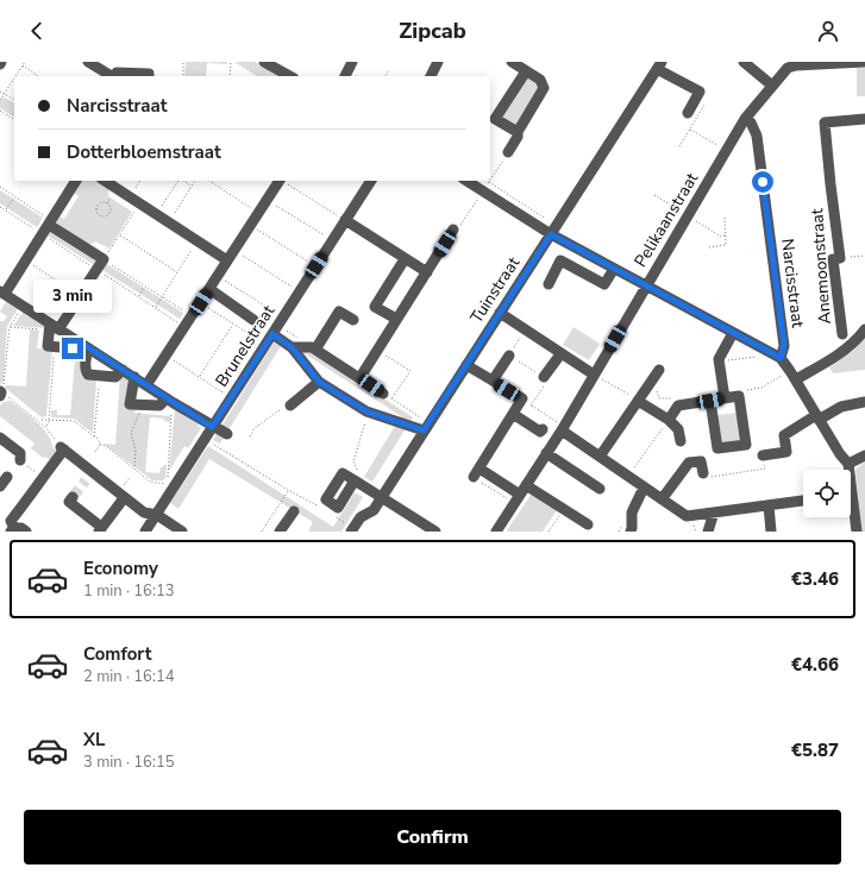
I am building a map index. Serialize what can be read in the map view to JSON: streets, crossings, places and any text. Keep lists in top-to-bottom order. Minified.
{"streets":{"street":["Pelikaanstraat","Anemoonstraat","Narcisstraat","Tuinstraat","Brunelstraat"]},"crossings":[["Pelikaanstraat","Narcisstraat"]],"page":{"header":"Zipcab","banner":["Narcisstraat","Dotterbloemstraat"],"bubble":"3 min","list":[{"name":"Economy","note":"1 min · 16:13","value":"€3.46"},{"name":"Comfort","note":"2 min · 16:14","value":"€4.66"},{"name":"XL","note":"3 min · 16:15","value":"€5.87"}],"buttons":"Confirm"}}
